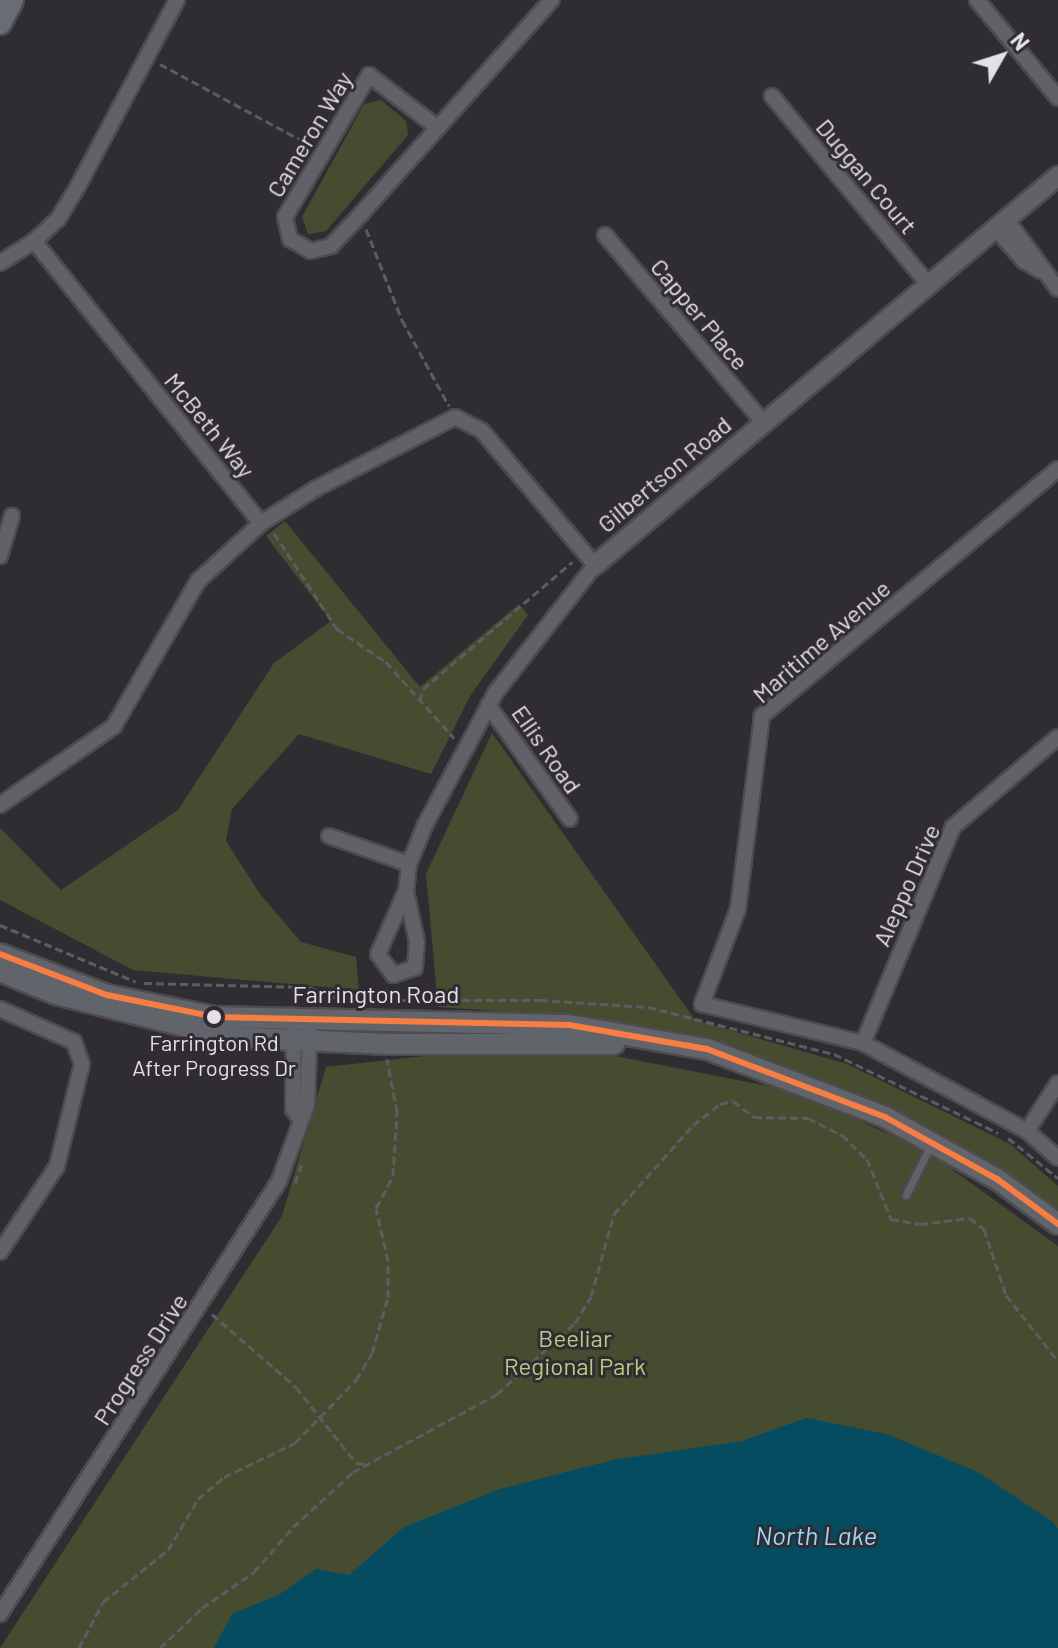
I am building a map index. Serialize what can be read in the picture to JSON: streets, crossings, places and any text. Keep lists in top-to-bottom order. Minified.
{"streets":{"main road":["Farrington Road"],"street":["Cameron Way","Duggan Court","Capper Place","McBeth Way","Gilbertson Road","Maritime Avenue","Ellis Road","Aleppo Drive","Progress Drive"]},"crossings":[["Duggan Court","Gilbertson Road"],["Capper Place","Gilbertson Road"],["Gilbertson Road","Ellis Road"],["Maritime Avenue","Aleppo Drive"],["Farrington Road","Progress Drive"]],"water":["North Lake"],"parks":["Beeliar Regional Park"],"places":["Farrington Rd After Progress Dr"],"north":"top right"}
